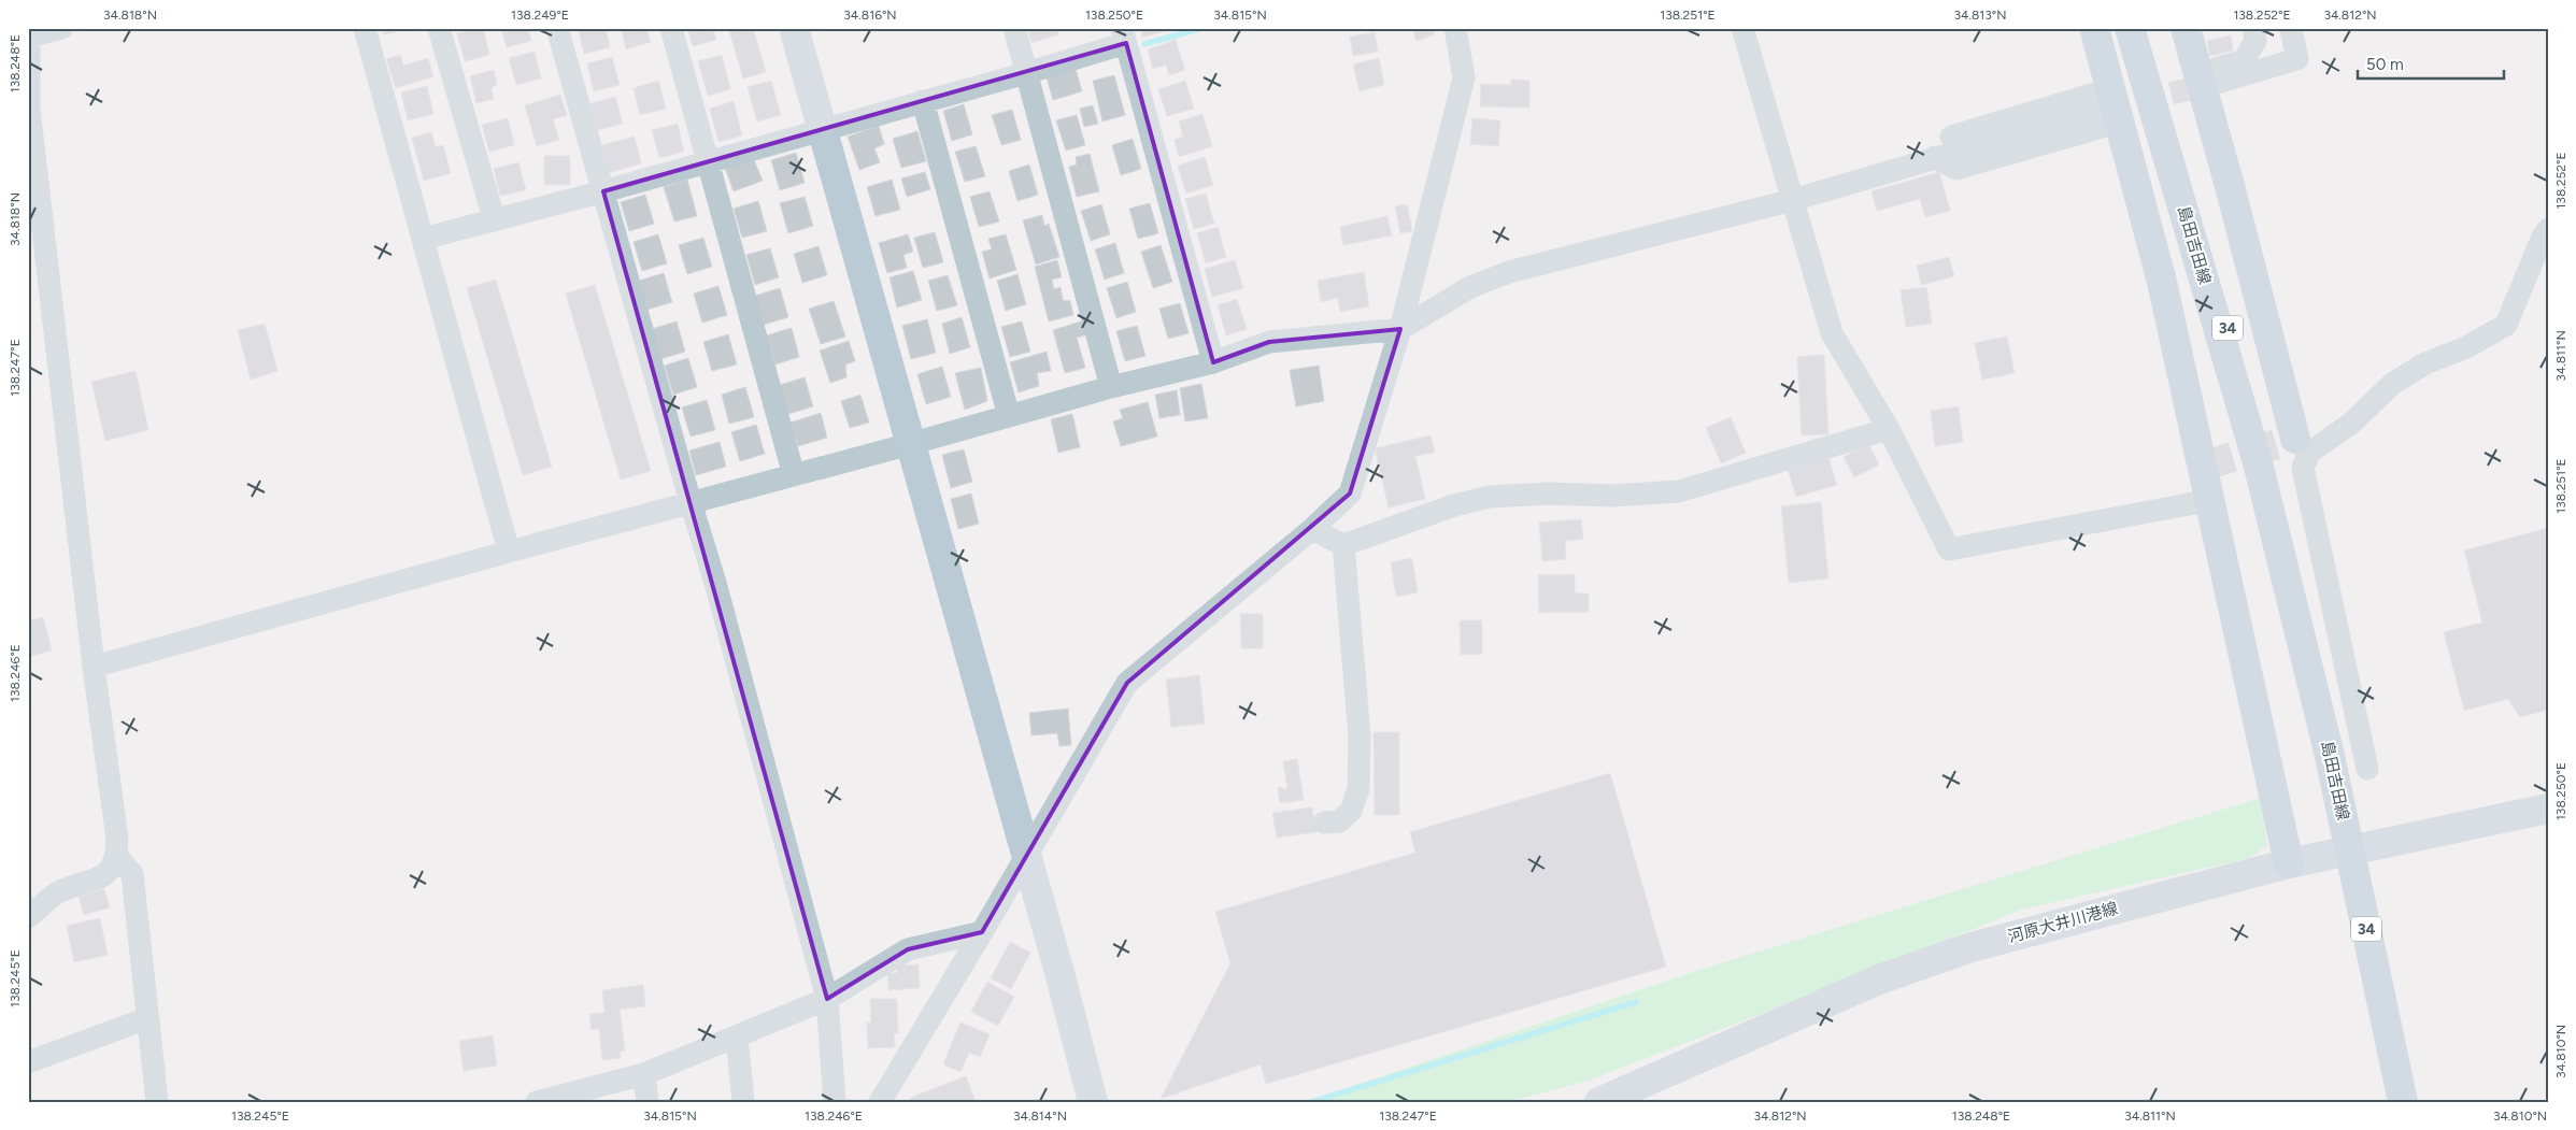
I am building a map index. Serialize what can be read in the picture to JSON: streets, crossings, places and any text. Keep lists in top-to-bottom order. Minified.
{"streets":{"main road":["島田吉田線","34"],"street":["河原大井川港線"]},"scale_bar":"50 m","coordinates":["34.818°N","138.249°E","34.816°N","138.250°E","34.815°N","138.251°E","34.813°N","138.252°E","34.812°N","138.248°E","34.811°N","138.247°E","138.246°E","138.245°E","34.810°N","34.814°N"]}
